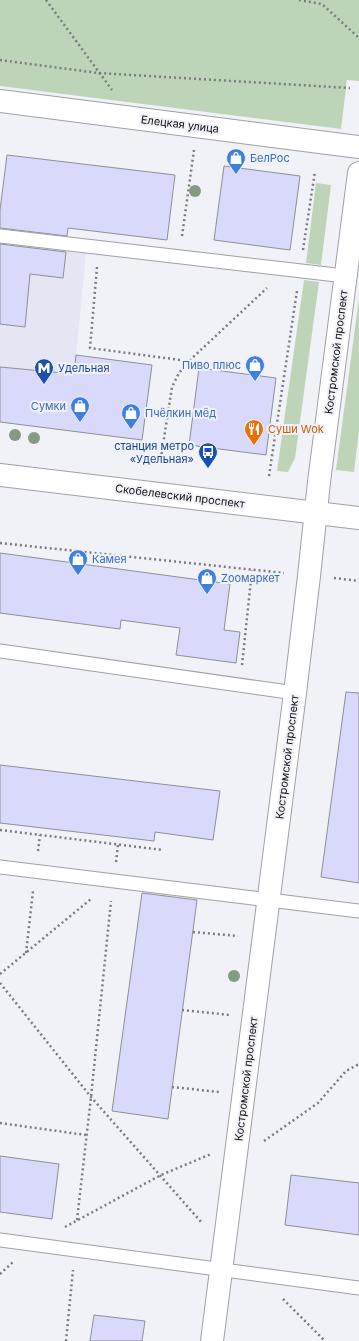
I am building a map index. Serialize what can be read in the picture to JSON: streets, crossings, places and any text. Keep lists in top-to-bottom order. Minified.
{"streets":{"street":["Елецкая улица","Костромской проспект","Скобелевский проспект"]},"crossings":[["Костромской проспект","Скобелевский проспект"]],"places":{"shop":["БелРос","Пиво плюс","Сумки","Пчёлкин мёд","Камея","Zooмаркет"],"metro station":["Удельная"],"restaurant":["Суши Wok"],"bus stop":["станция метро «Удельная»"]}}
